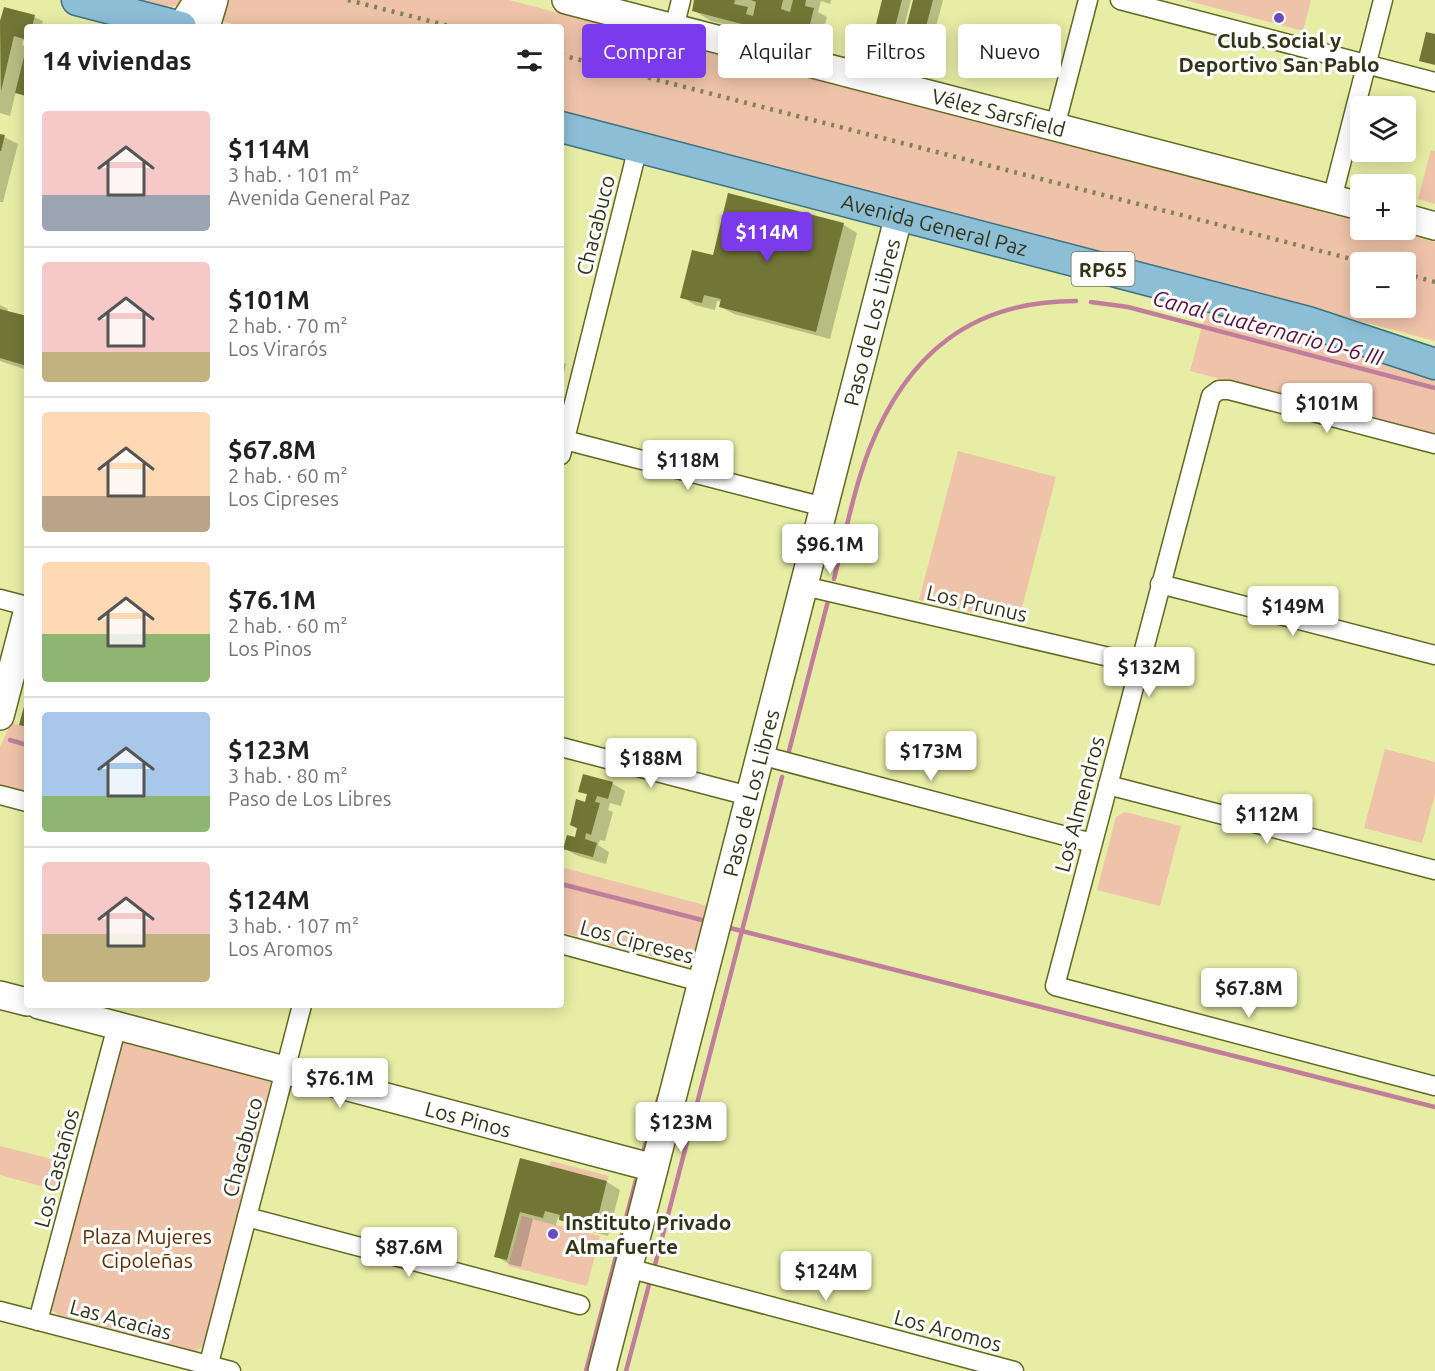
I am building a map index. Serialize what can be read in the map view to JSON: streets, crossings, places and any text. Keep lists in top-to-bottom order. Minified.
{"streets":{"main road":["Avenida General Paz","RP65"],"street":["Vélez Sarsfield","Chacabuco","Paso de Los Libres","Los Prunus","Los Almendros","Los Cipreses","Los Pinos","Los Castaños","Las Acacias","Los Aromos"]},"crossings":[["Avenida General Paz","Chacabuco"],["Avenida General Paz","Paso de Los Libres"],["Chacabuco","Los Pinos"],["Chacabuco","Las Acacias"],["Paso de Los Libres","Los Prunus"],["Paso de Los Libres","Los Cipreses"],["Paso de Los Libres","Los Pinos"],["Paso de Los Libres","Los Aromos"],["Los Prunus","Los Almendros"],["Los Pinos","Los Castaños"],["Los Castaños","Las Acacias"]],"water":["Canal Cuaternario D-6 III"],"parks":["Plaza Mujeres Cipoleñas"],"places":["Club Social y Deportivo San Pablo","Instituto Privado Almafuerte"],"page":{"chip":["Comprar","Alquilar","Filtros","Nuevo"],"heading":"14 viviendas","map_buttons":["+","−"],"list":[{"name":"$114M","note":"3 hab. · 101 m² · Avenida General Paz"},{"name":"$101M","note":"2 hab. · 70 m² · Los Virarós"},{"name":"$67.8M","note":"2 hab. · 60 m² · Los Cipreses"},{"name":"$76.1M","note":"2 hab. · 60 m² · Los Pinos"},{"name":"$123M","note":"3 hab. · 80 m² · Paso de Los Libres"},{"name":"$124M","note":"3 hab. · 107 m² · Los Aromos"}],"price":["$114M","$101M","$118M","$96.1M","$149M","$132M","$173M","$188M","$112M","$67.8M","$76.1M","$123M","$87.6M","$124M"]}}
